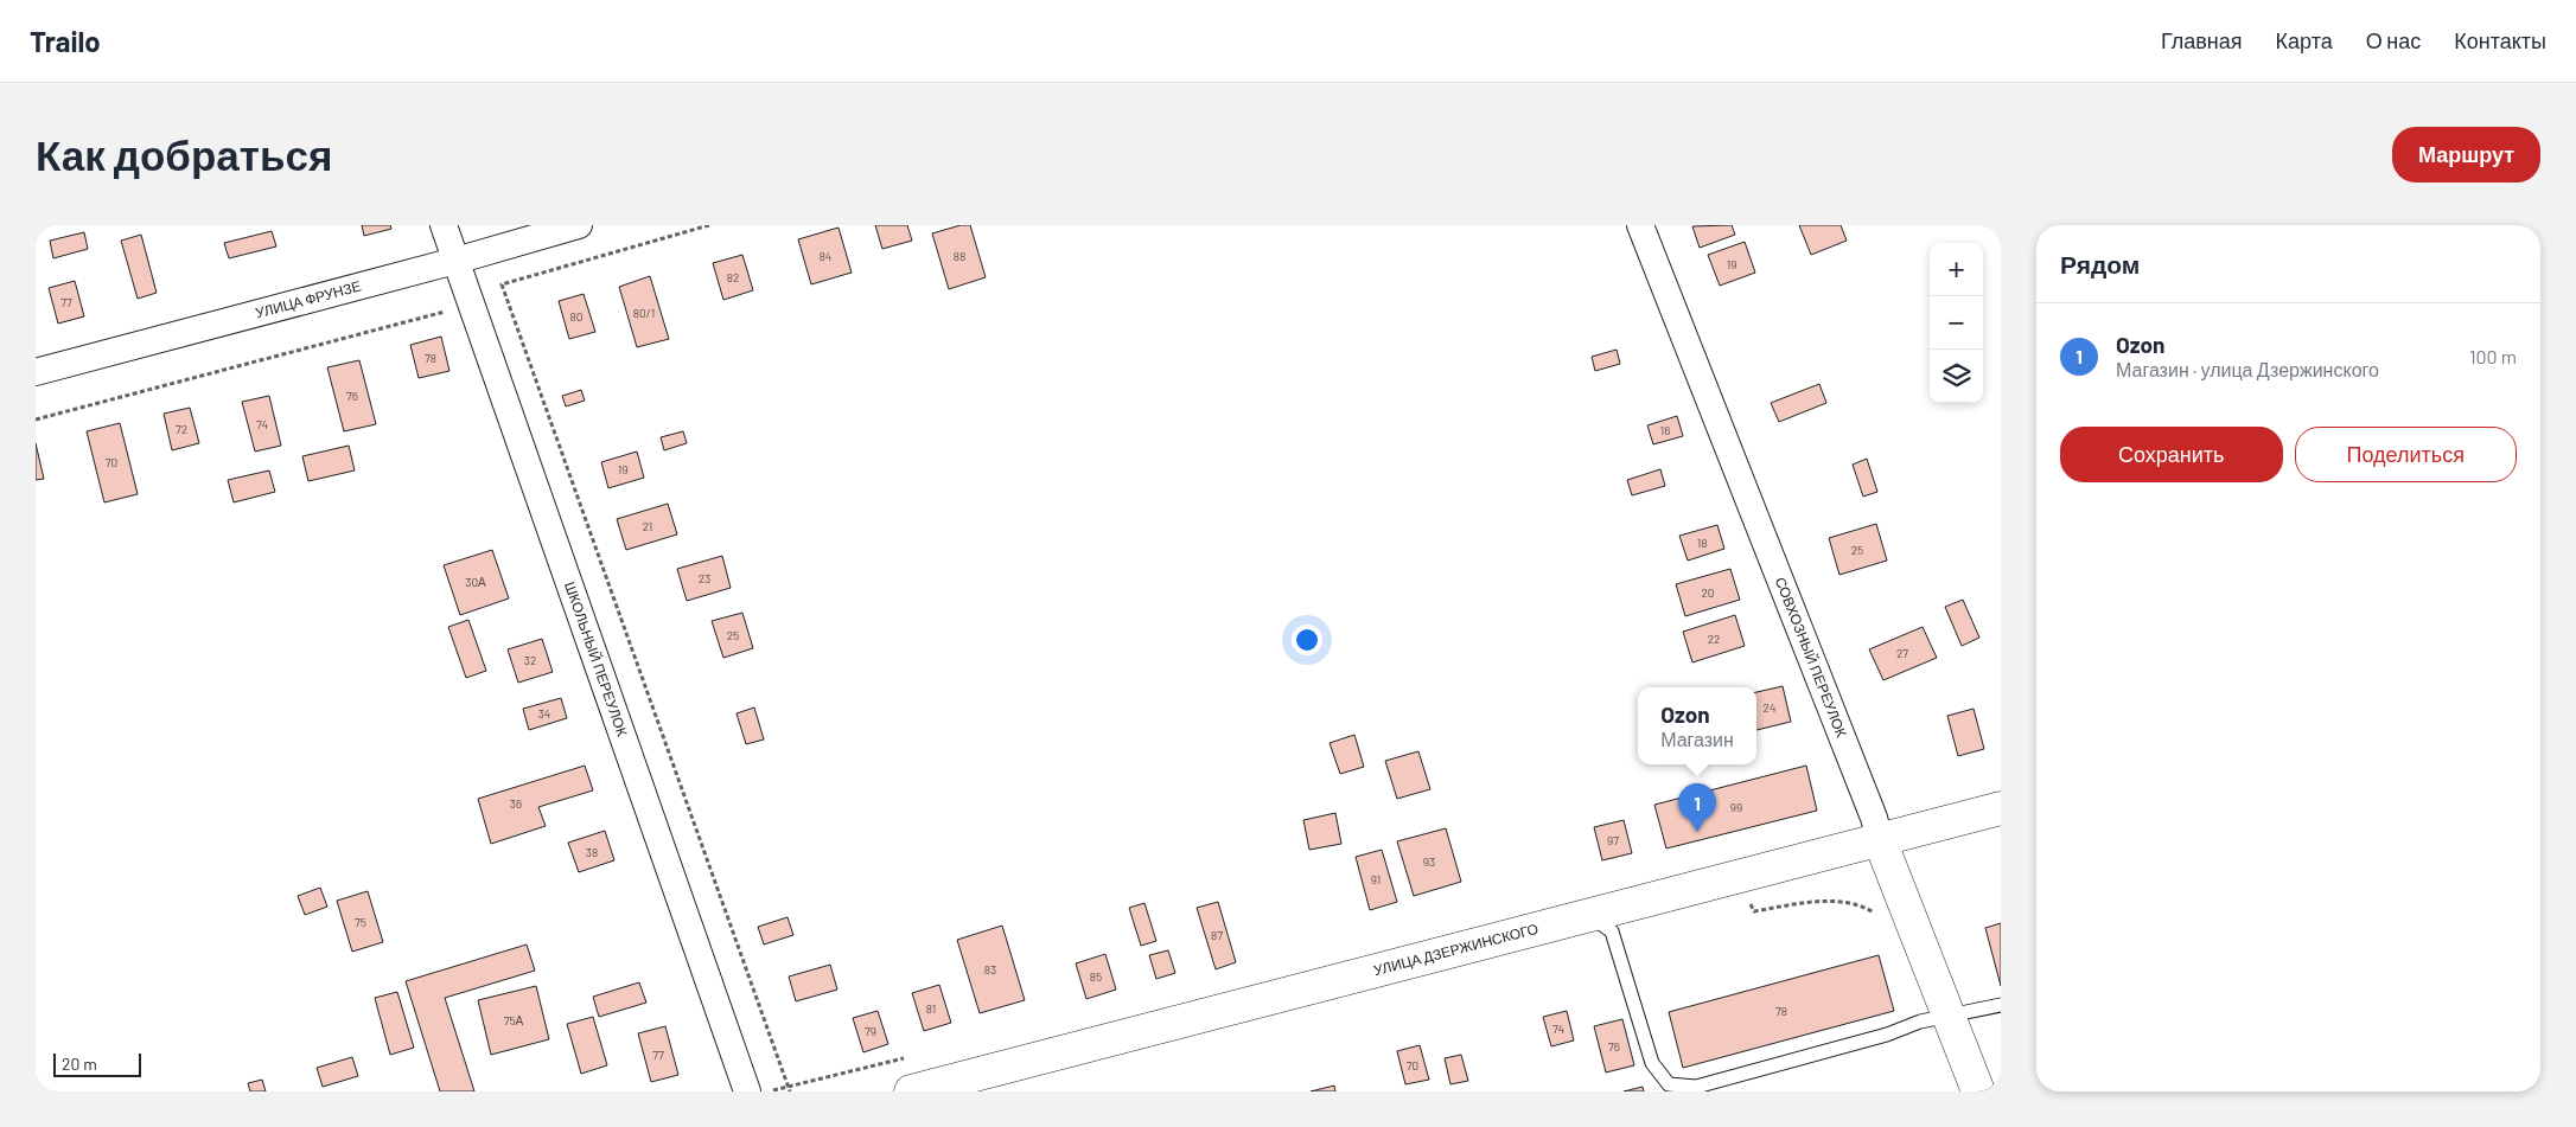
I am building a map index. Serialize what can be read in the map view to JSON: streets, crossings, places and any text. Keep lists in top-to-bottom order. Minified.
{"streets":{"street":["УЛИЦА ФРУНЗЕ","СОВХОЗНЫЙ ПЕРЕУЛОК","ШКОЛЬНЫЙ ПЕРЕУЛОК","УЛИЦА ДЗЕРЖИНСКОГО"]},"crossings":[["УЛИЦА ФРУНЗЕ","ШКОЛЬНЫЙ ПЕРЕУЛОК"],["СОВХОЗНЫЙ ПЕРЕУЛОК","УЛИЦА ДЗЕРЖИНСКОГО"]],"house_numbers":["84","88","19","82","77","80/1","80","78","76","74","72","16","70","19","21","18","25","23","30А","20","25","22","27","32","24","34","36","99","97","38","93","91","75","87","83","85","81","78","75А","74","79","76","77","70"],"scale_bar":"20 m","page":{"header":"Trailo","nav":["Главная","Карта","О нас","Контакты"],"buttons":["Маршрут",["Сохранить","Поделиться"]],"title":"Как добраться","heading":"Рядом","map_buttons":["+","−"],"list":[{"mark":"1","name":"Ozon","note":"Магазин · улица Дзержинского","value":"100 m"}],"popup":["Ozon","Магазин"],"pins":"1","scale":"20 m"}}
